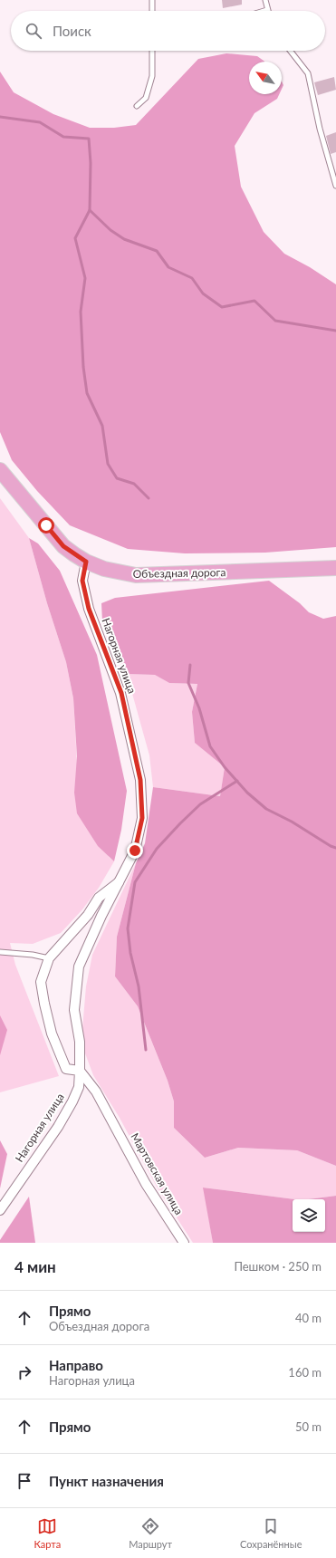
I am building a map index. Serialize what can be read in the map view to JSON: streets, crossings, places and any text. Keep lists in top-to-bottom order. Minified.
{"streets":{"main road":["Объездная дорога"],"street":["Нагорная улица","Мартовская улица"]},"crossings":[["Объездная дорога","Нагорная улица"],["Нагорная улица","Мартовская улица"]],"north":"top left","page":{"search":"Поиск","heading":["4 мин","Пешком · 250 m"],"list":[["Прямо","Объездная дорога","40 m"],["Направо","Нагорная улица","160 m"],["Прямо","50 m"],"Пункт назначения"],"nav":["Карта","Маршрут","Сохранённые"]}}
